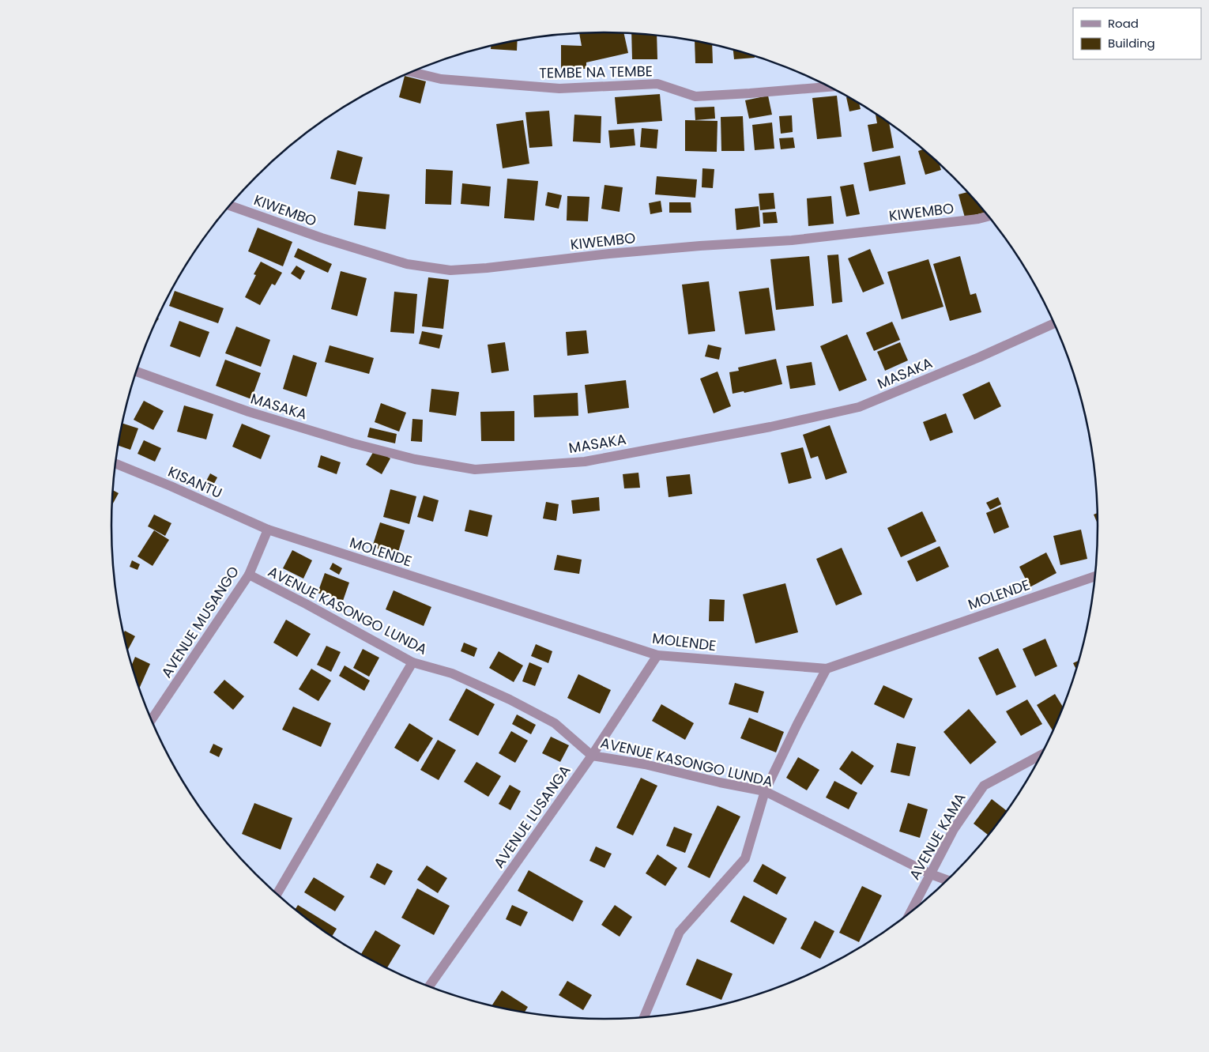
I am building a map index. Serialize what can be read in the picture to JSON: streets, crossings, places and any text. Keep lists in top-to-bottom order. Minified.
{"streets":{"street":["TEMBE NA TEMBE","KIWEMBO","MASAKA","KISANTU","MOLENDE","AVENUE KASONGO LUNDA","AVENUE MUSANGO","AVENUE LUSANGA","AVENUE KAMA"]},"crossings":[["KISANTU","MOLENDE"],["KISANTU","AVENUE MUSANGO"],["MOLENDE","AVENUE MUSANGO"],["MOLENDE","AVENUE LUSANGA"],["AVENUE KASONGO LUNDA","AVENUE MUSANGO"],["AVENUE KASONGO LUNDA","AVENUE LUSANGA"],["AVENUE KASONGO LUNDA","AVENUE KAMA"]],"legend":["Road","Building"]}
